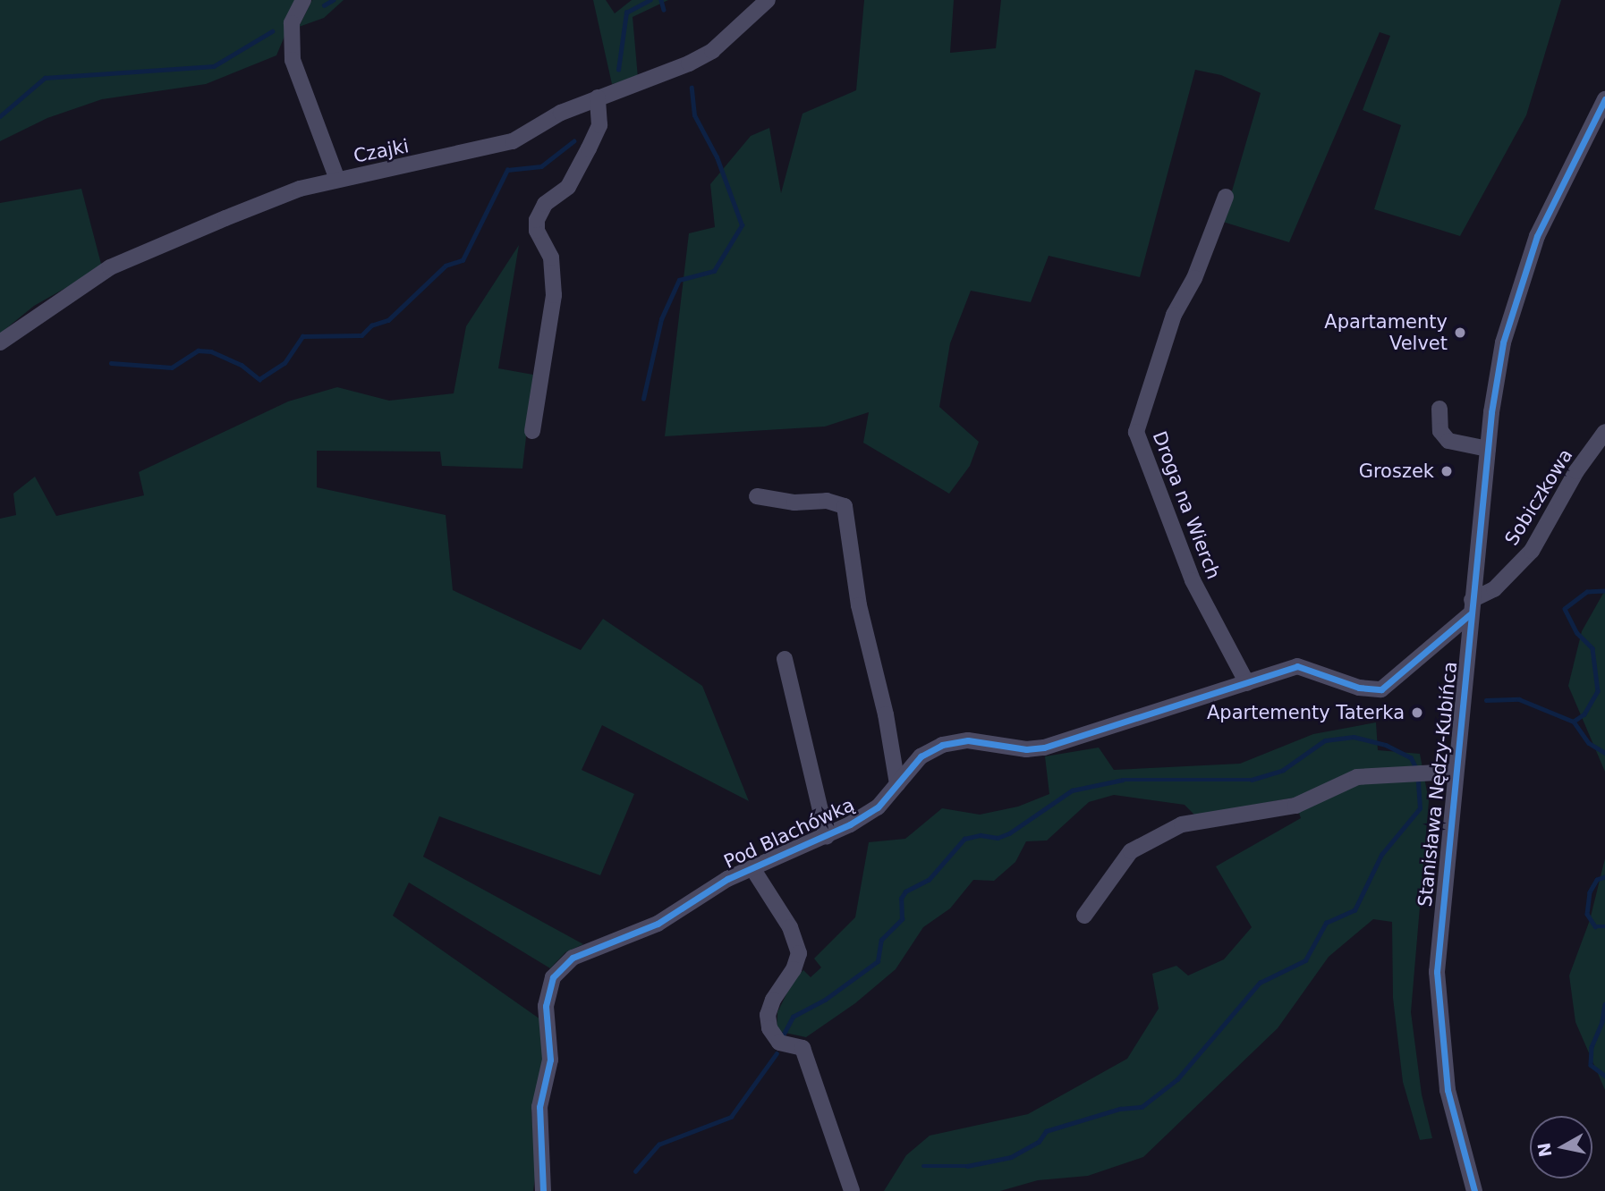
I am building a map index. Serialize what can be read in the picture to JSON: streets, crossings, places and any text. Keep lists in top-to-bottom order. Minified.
{"streets":{"street":["Czajki","Sobiczkowa","Droga na Wierch","Stanisława Nędzy-Kubińca","Pod Blachówką"]},"crossings":[["Sobiczkowa","Stanisława Nędzy-Kubińca"],["Sobiczkowa","Pod Blachówką"],["Droga na Wierch","Pod Blachówką"],["Stanisława Nędzy-Kubińca","Pod Blachówką"]],"places":["Apartamenty Velvet","Groszek","Apartementy Taterka"],"north":"left"}
